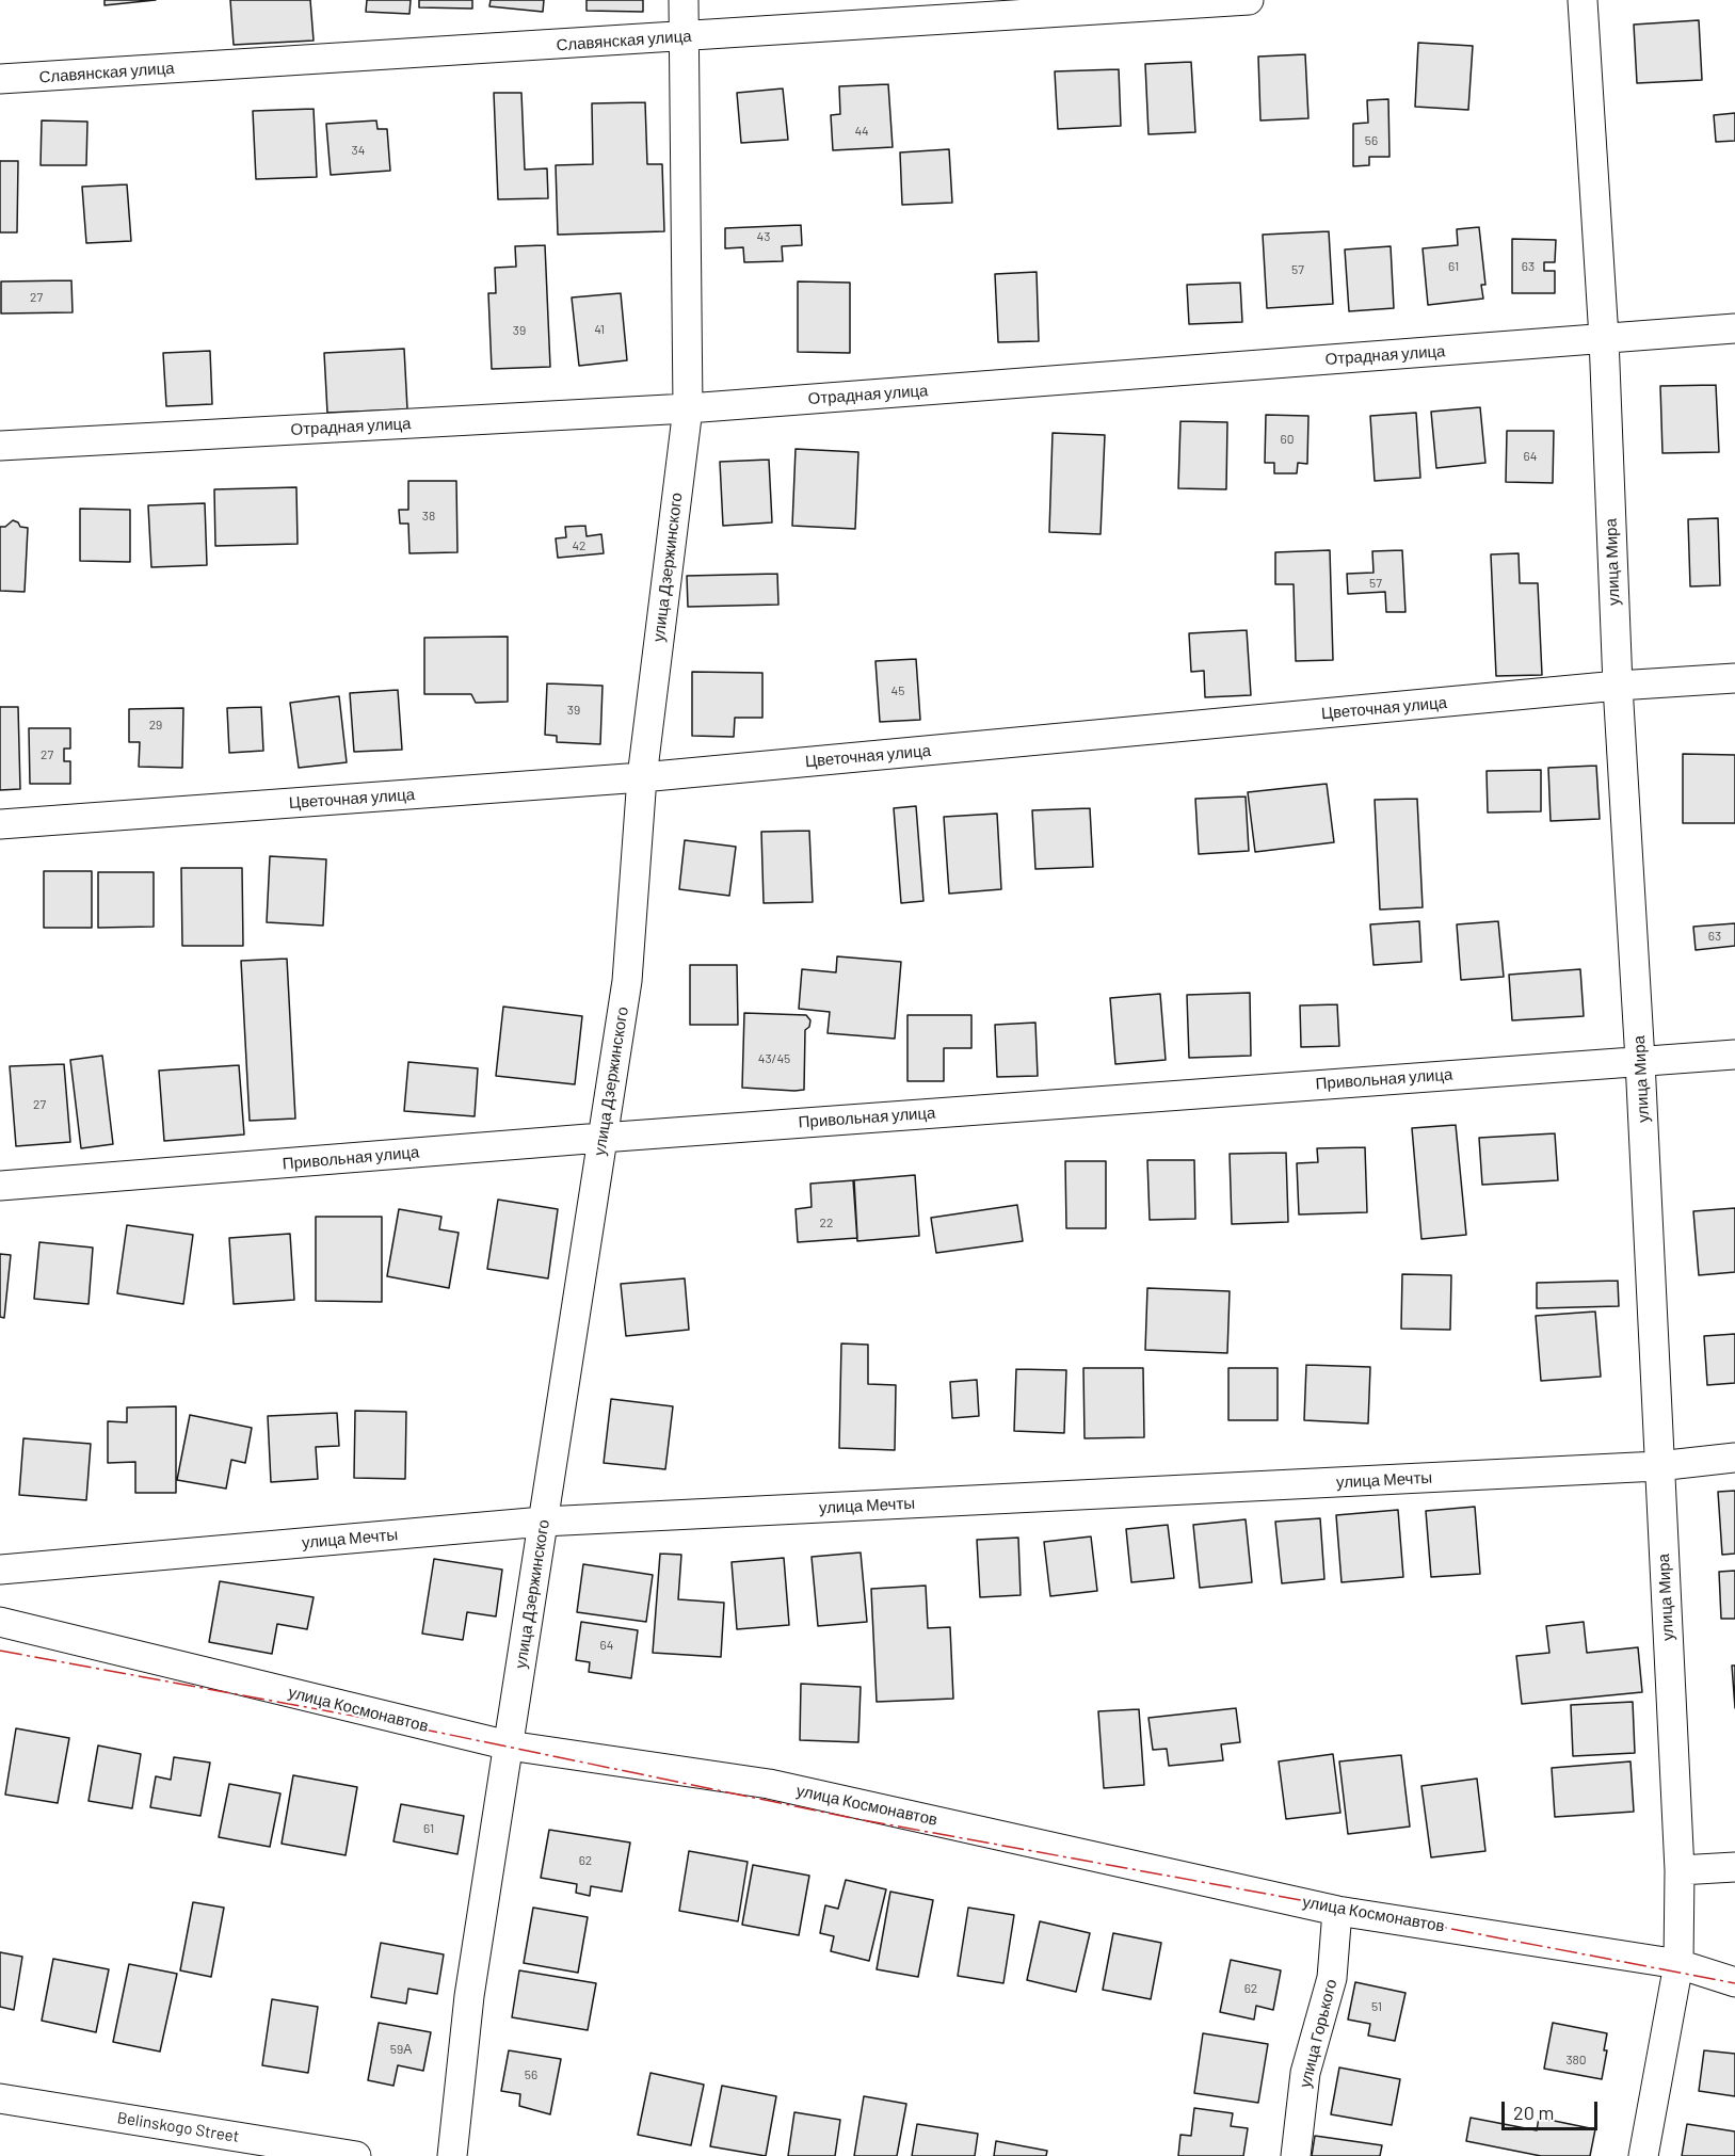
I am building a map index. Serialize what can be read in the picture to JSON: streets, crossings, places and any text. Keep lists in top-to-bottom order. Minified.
{"streets":{"street":["Славянская улица","Отрадная улица","улица Мира","улица Дзержинского","Цветочная улица","Привольная улица","улица Мечты","улица Космонавтов","улица Горького","Belinskogo Street"]},"crossings":[["Славянская улица","улица Дзержинского"],["Отрадная улица","улица Мира"],["Отрадная улица","улица Дзержинского"],["улица Мира","Цветочная улица"],["улица Мира","Привольная улица"],["улица Мира","улица Мечты"],["улица Мира","улица Космонавтов"],["улица Дзержинского","Цветочная улица"],["улица Дзержинского","Привольная улица"],["улица Дзержинского","улица Мечты"],["улица Дзержинского","улица Космонавтов"],["улица Космонавтов","улица Горького"]],"house_numbers":["44","56","34","43","61","63","57","27","41","39","60","64","38","42","57","45","39","29","27","63","43/45","27","22","64","61","62","62","51","59А","380","56"],"scale_bar":"20 m"}
